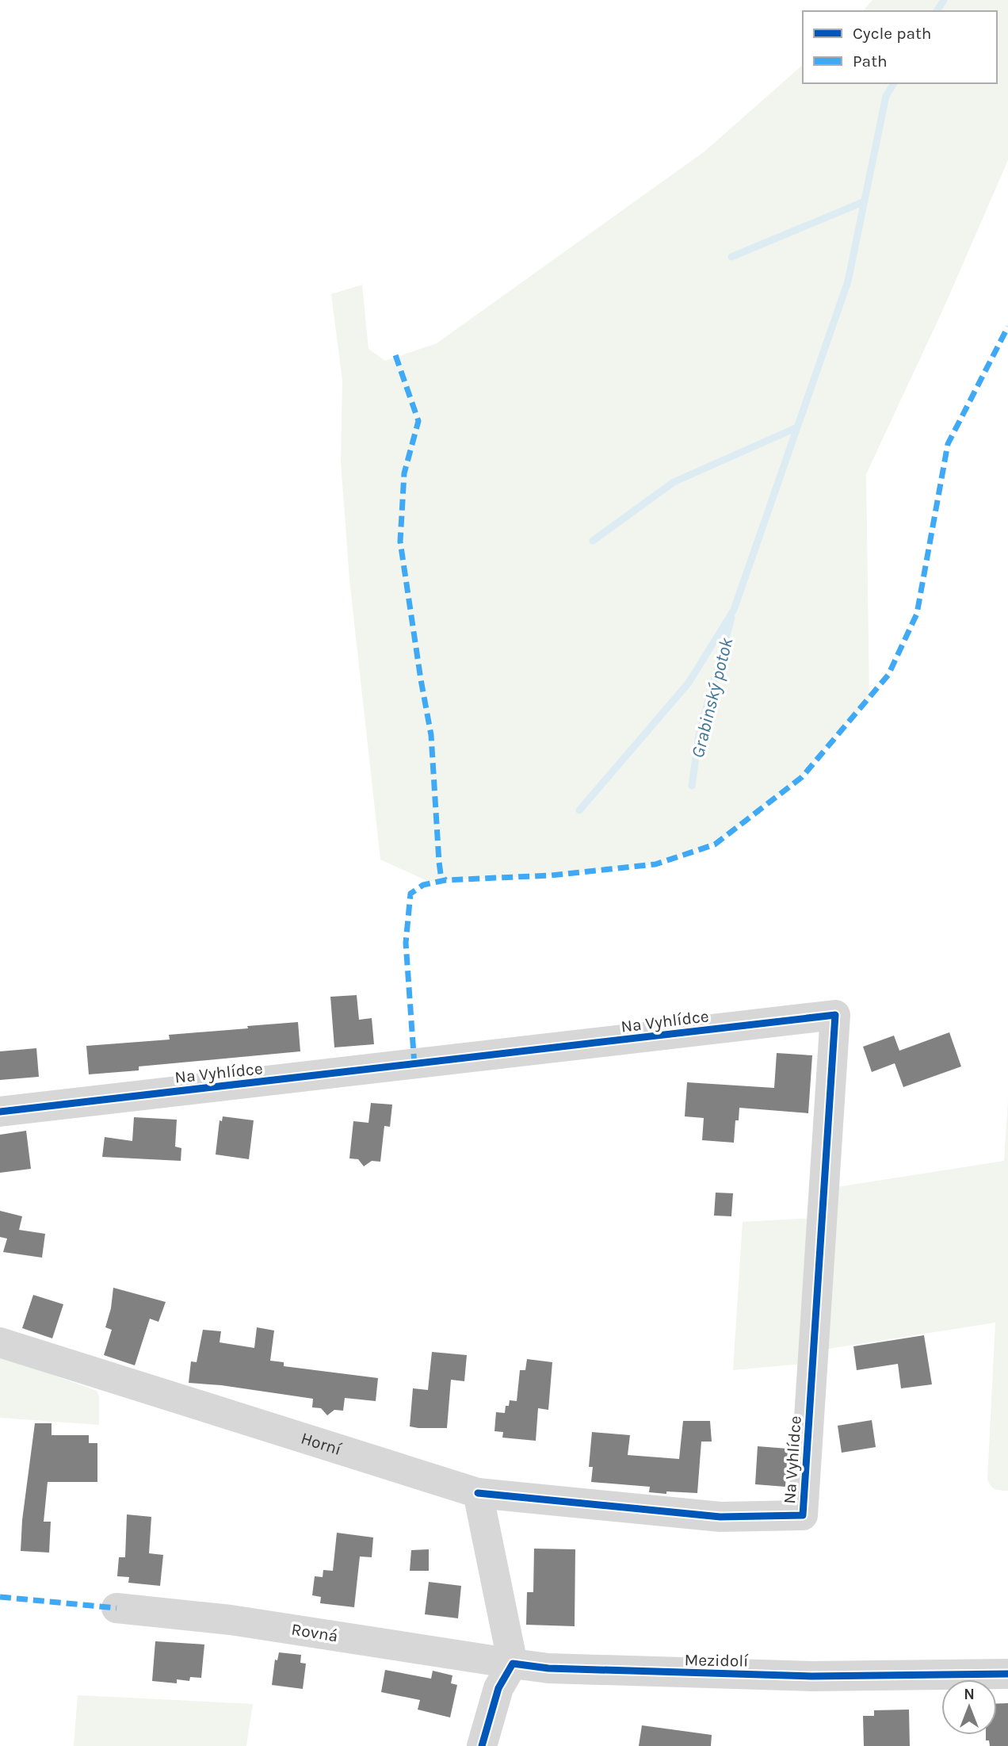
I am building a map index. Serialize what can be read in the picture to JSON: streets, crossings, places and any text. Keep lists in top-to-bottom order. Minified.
{"streets":{"street":["Na Vyhlídce","Horní","Rovná","Mezidolí"]},"crossings":[["Na Vyhlídce","Horní"],["Rovná","Mezidolí"]],"water":["Grabinský potok"],"legend":["Cycle path","Path"],"north":"top"}
